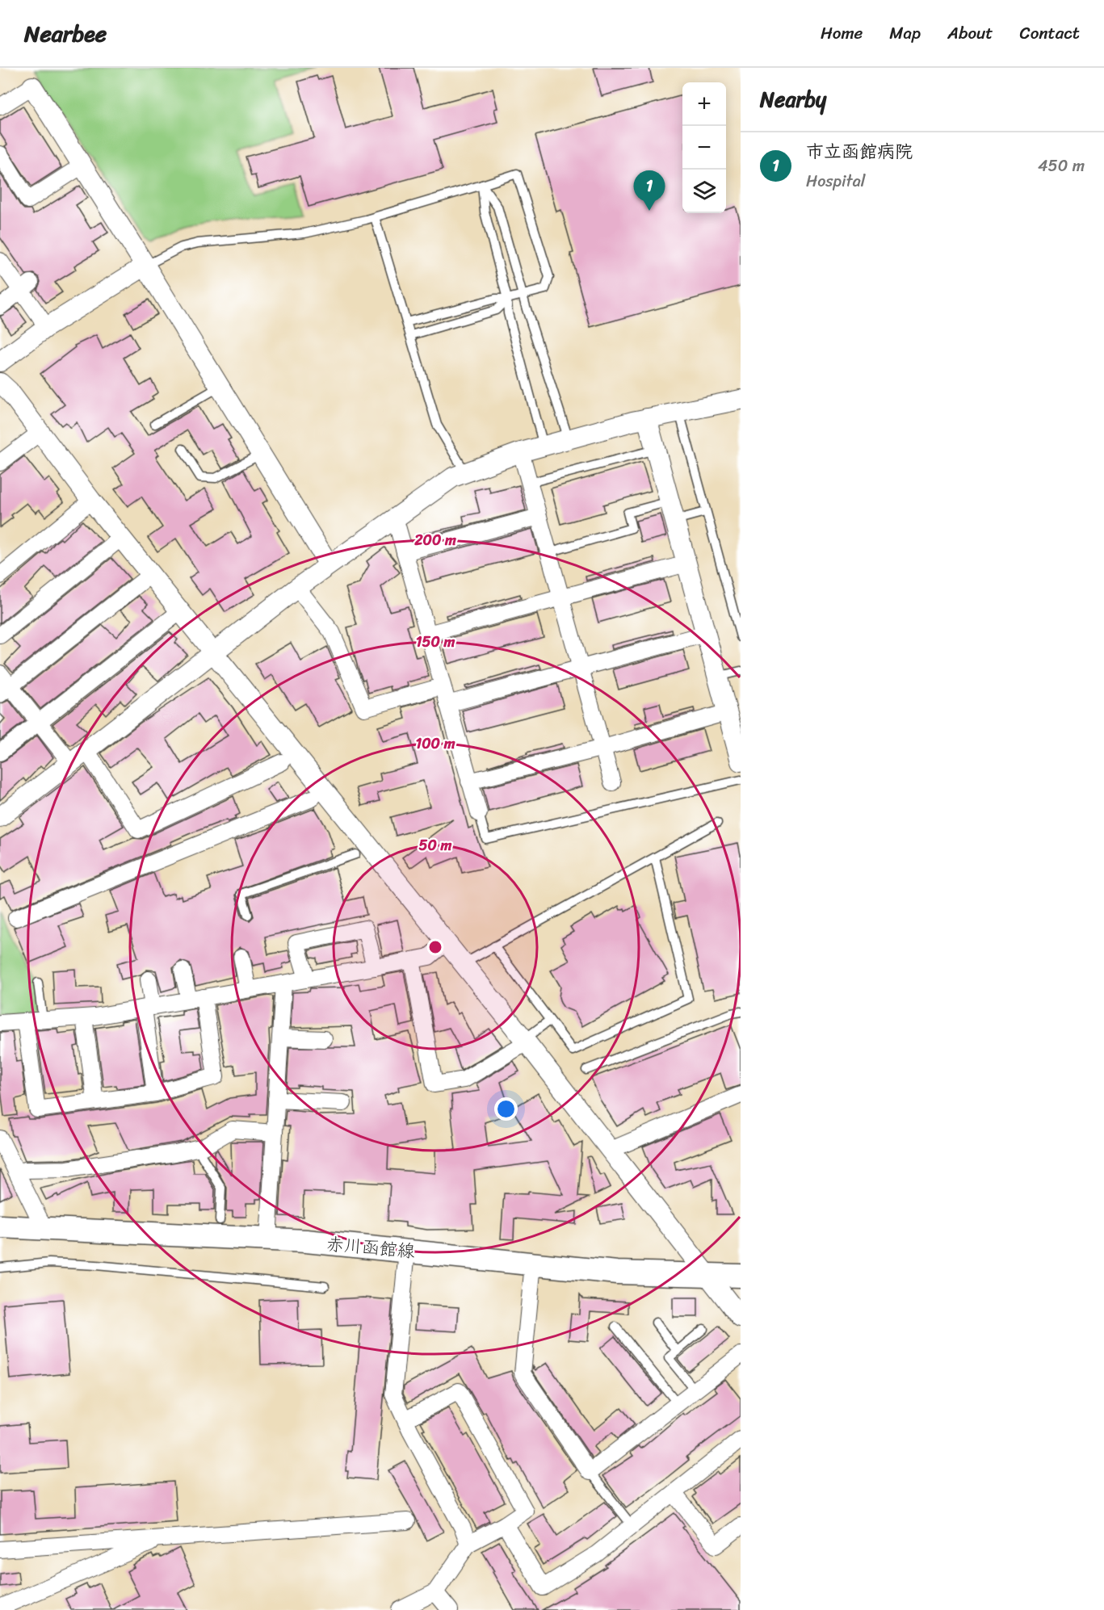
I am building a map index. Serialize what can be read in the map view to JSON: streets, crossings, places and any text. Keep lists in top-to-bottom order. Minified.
{"streets":{"main road":["赤川函館線"]},"page":{"header":"Nearbee","nav":["Home","Map","About","Contact"],"heading":"Nearby","map_buttons":["+","−"],"list":[{"mark":"1","name":"市立函館病院","note":"Hospital","value":"450 m"}],"pins":"1"},"rings":["200 m","150 m","100 m","50 m"]}
